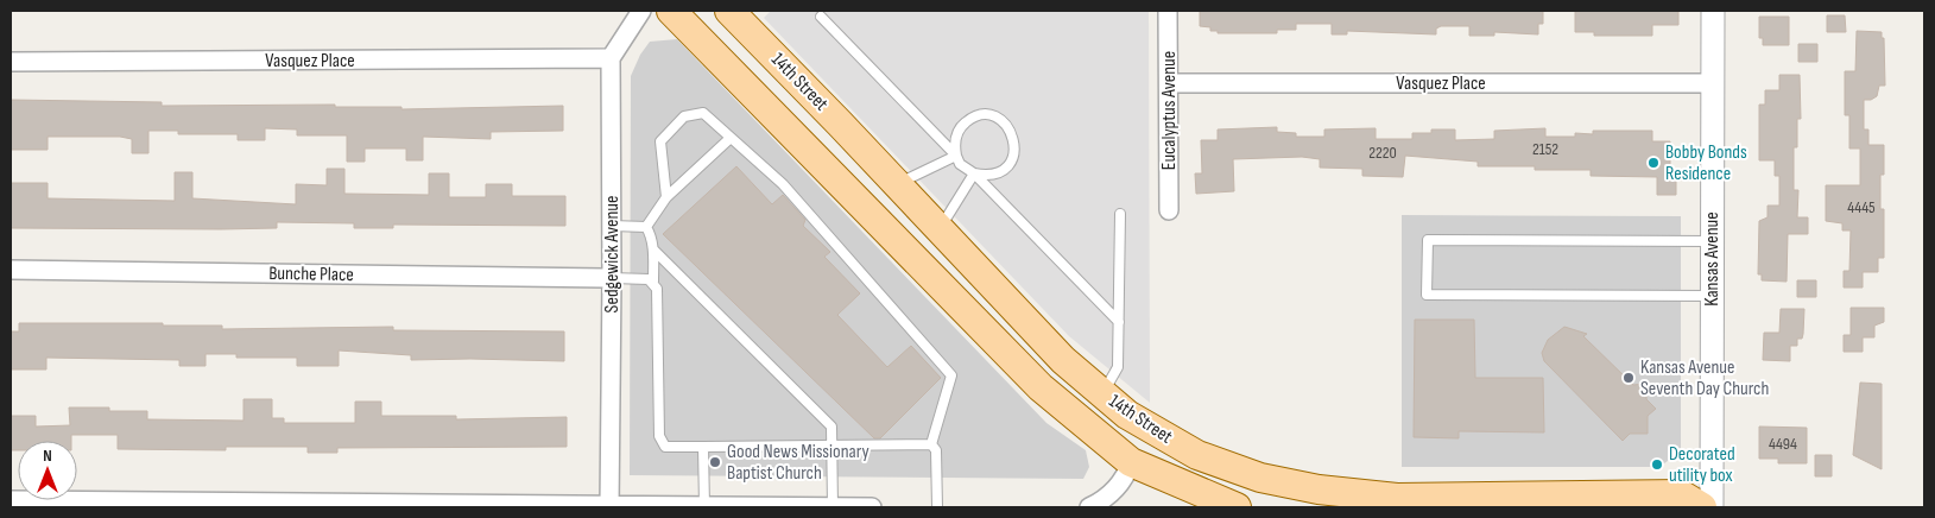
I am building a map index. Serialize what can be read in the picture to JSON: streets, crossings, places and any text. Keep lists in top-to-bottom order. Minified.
{"streets":{"main road":["14th Street"],"street":["Vasquez Place","Eucalyptus Avenue","Sedgewick Avenue","Kansas Avenue","Bunche Place"]},"crossings":[["Vasquez Place","Eucalyptus Avenue"],["Vasquez Place","Sedgewick Avenue"],["Vasquez Place","Kansas Avenue"],["Sedgewick Avenue","Bunche Place"]],"places":["Bobby Bonds Residence","Kansas Avenue Seventh Day Church","Good News Missionary Baptist Church","Decorated utility box"],"house_numbers":["2152","2220","4445","4494"],"north":"top"}
